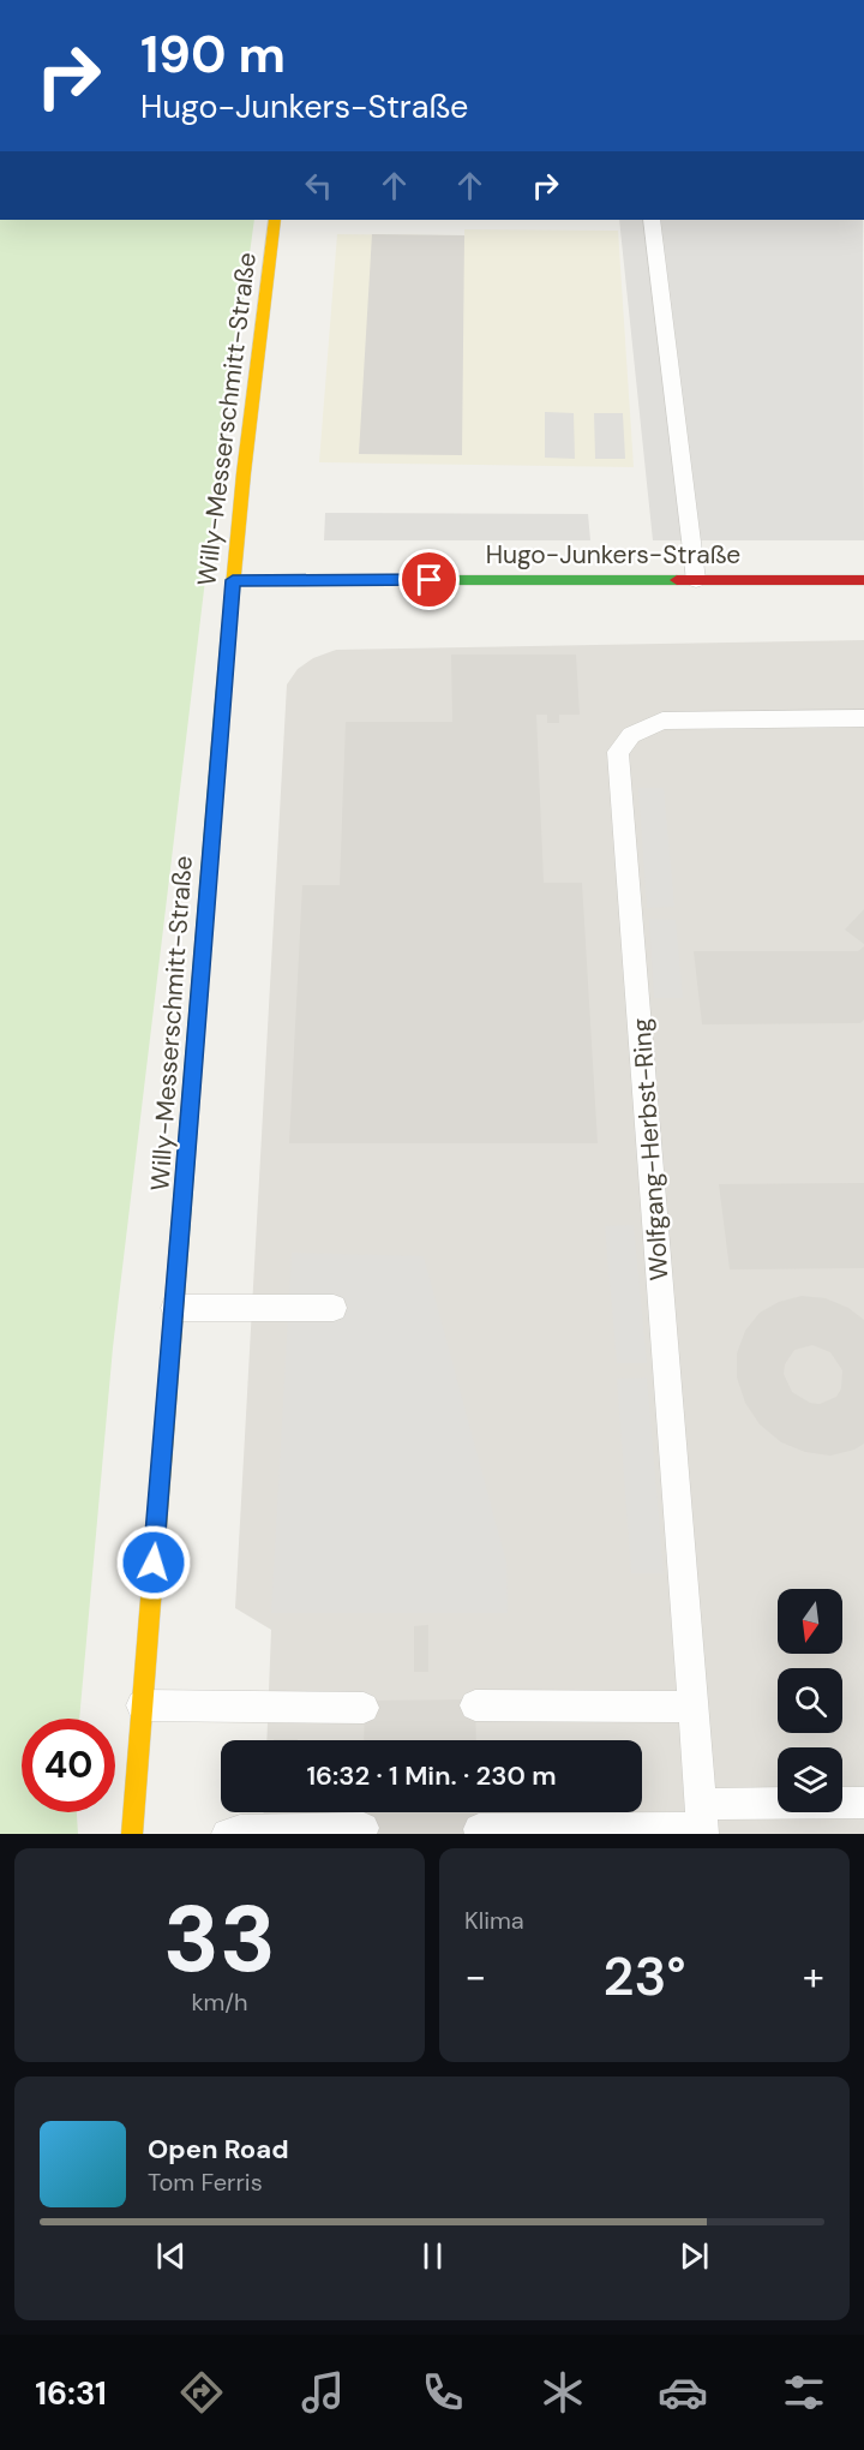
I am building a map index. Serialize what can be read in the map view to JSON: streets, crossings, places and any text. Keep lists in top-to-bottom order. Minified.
{"streets":{"street":["Willy-Messerschmitt-Straße","Hugo-Junkers-Straße"],"lane":["Wolfgang-Herbst-Ring"]},"crossings":[["Willy-Messerschmitt-Straße","Hugo-Junkers-Straße"]],"north":"bottom","page":{"turn":["190 m","Hugo-Junkers-Straße"],"limit":"40","trip":"16:32 · 1 Min. · 230 m","tile":[["33","km/h"],"Klima"],"heat":["−","23°","+"],"song":["Open Road","Tom Ferris"],"tabs":"16:31"}}
